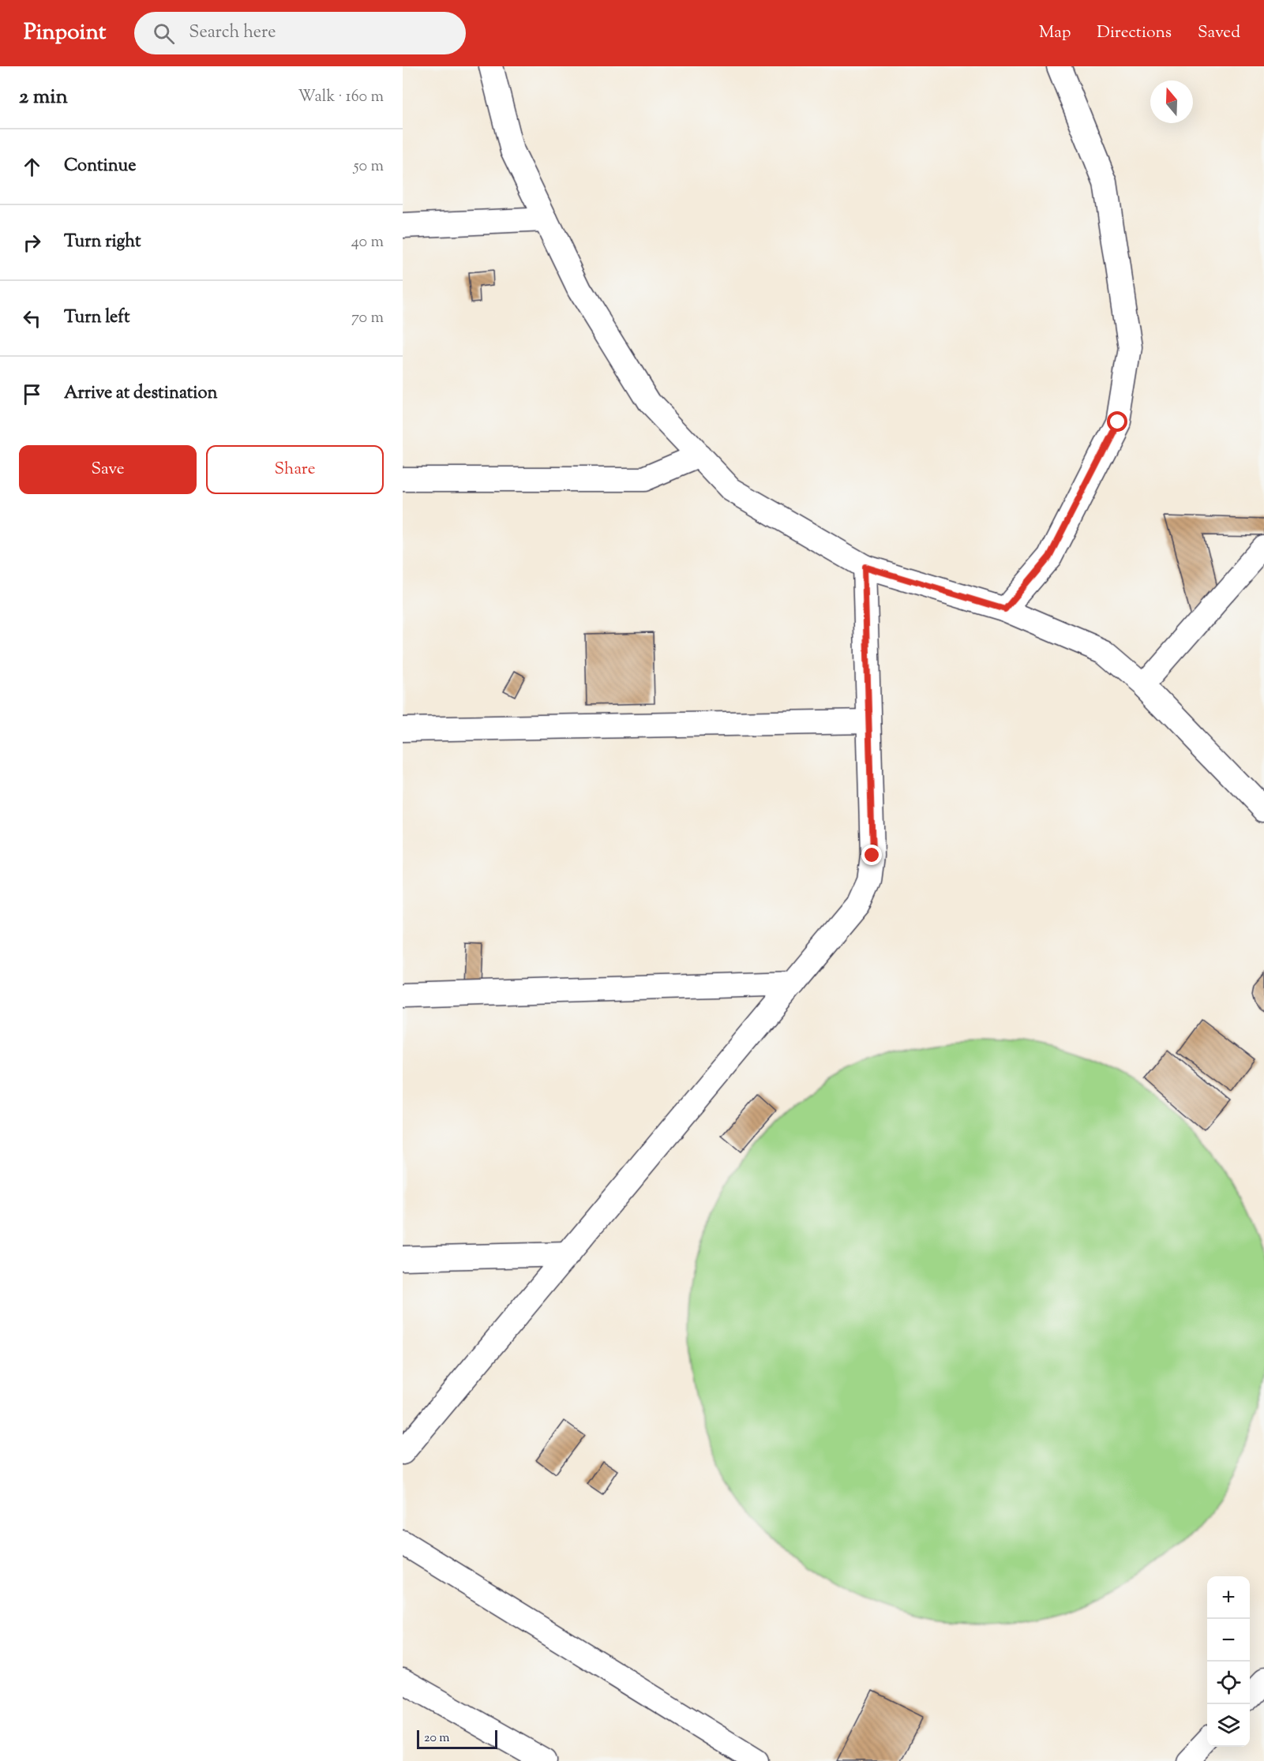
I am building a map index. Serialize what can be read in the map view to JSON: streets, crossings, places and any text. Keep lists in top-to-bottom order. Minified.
{"scale_bar":"20 m","north":"top","page":{"header":"Pinpoint","search":"Search here","nav":["Map","Directions","Saved"],"heading":["2 min","Walk · 160 m"],"list":[["Continue","50 m"],["Turn right","40 m"],["Turn left","70 m"],"Arrive at destination"],"buttons":["Save","Share"],"map_buttons":["+","−"],"scale":"20 m"}}
